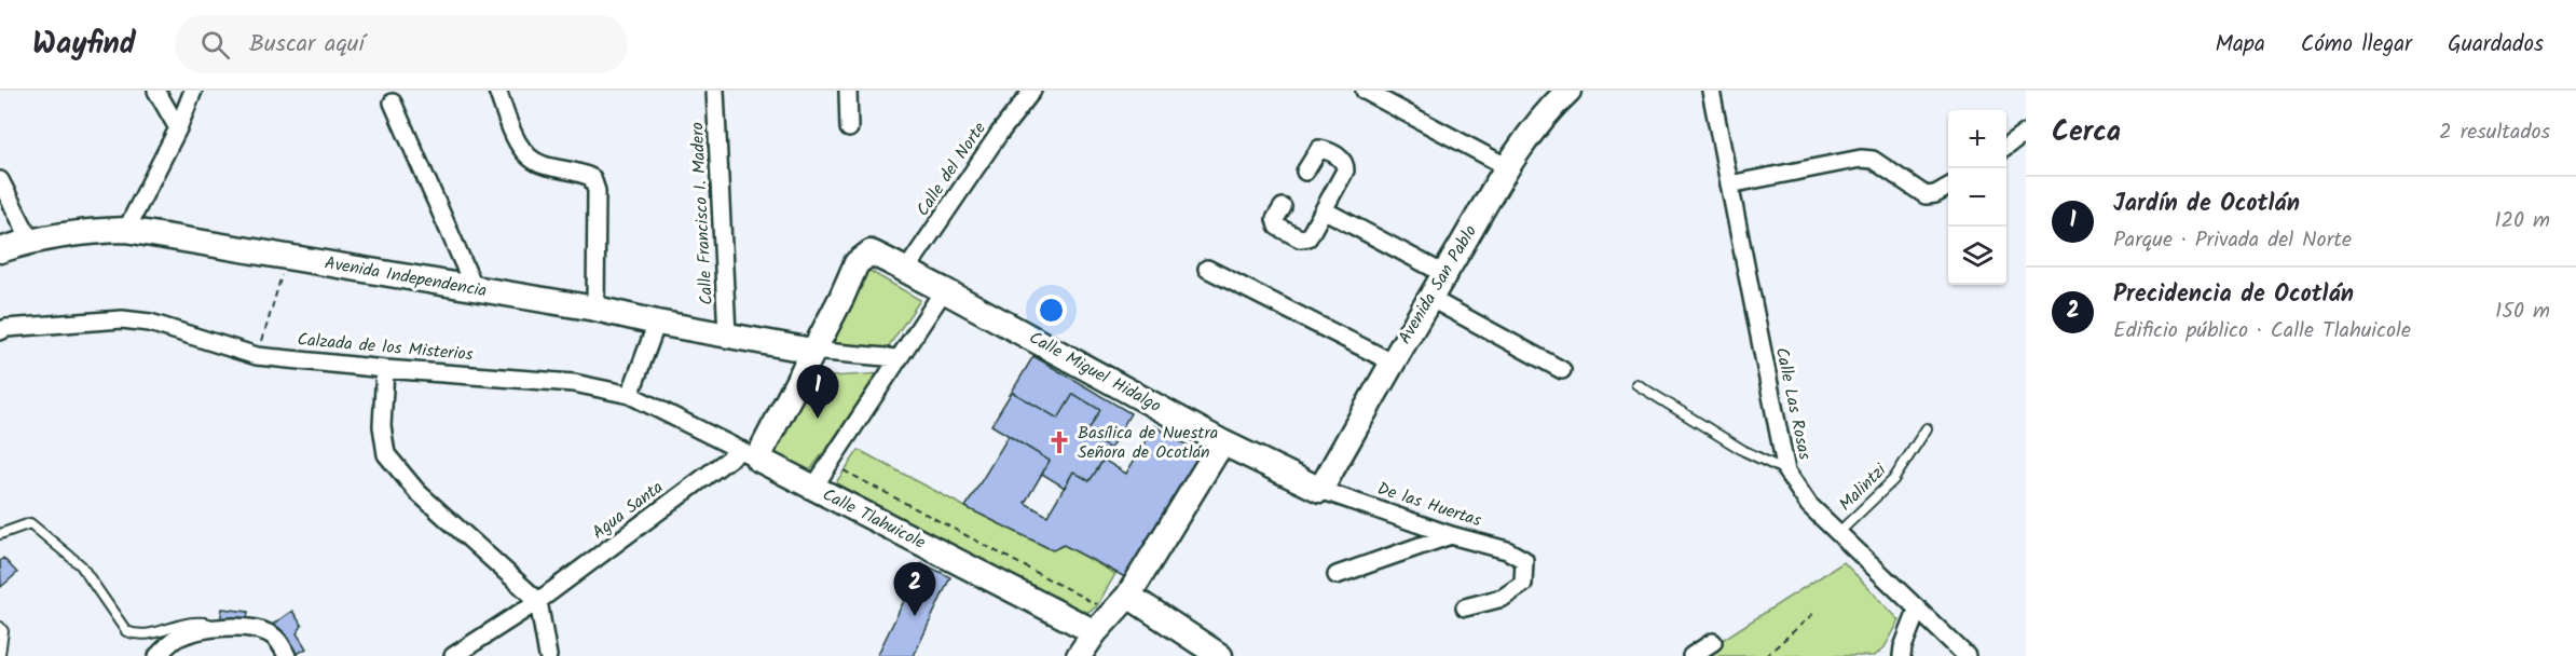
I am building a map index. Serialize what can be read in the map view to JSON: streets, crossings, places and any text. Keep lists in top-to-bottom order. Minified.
{"streets":{"street":["Calle del Norte","Calle Francisco I. Madero","Avenida Independencia","Avenida San Pablo","Calzada de los Misterios","Calle Miguel Hidalgo","Calle Las Rosas","De las Huertas","Agua Santa","Calle Tlahuicole"],"lane":["Malintzi"]},"crossings":[["Calle del Norte","Calle Miguel Hidalgo"],["Calle Francisco I. Madero","Avenida Independencia"],["Avenida Independencia","Calle Miguel Hidalgo"],["Avenida San Pablo","Calle Miguel Hidalgo"],["Avenida San Pablo","De las Huertas"],["Calzada de los Misterios","Agua Santa"],["Calzada de los Misterios","Calle Tlahuicole"],["Calle Miguel Hidalgo","De las Huertas"],["Calle Las Rosas","Malintzi"],["Agua Santa","Calle Tlahuicole"]],"places":{"church":["Basílica de Nuestra Señora de Ocotlán"]},"page":{"header":"Wayfind","search":"Buscar aquí","nav":["Mapa","Cómo llegar","Guardados"],"heading":["Cerca","2 resultados"],"map_buttons":["+","−"],"list":[{"mark":"1","name":"Jardín de Ocotlán","note":"Parque · Privada del Norte","value":"120 m"},{"mark":"2","name":"Precidencia de Ocotlán","note":"Edificio público · Calle Tlahuicole","value":"150 m"}],"pins":["1","2"]}}
